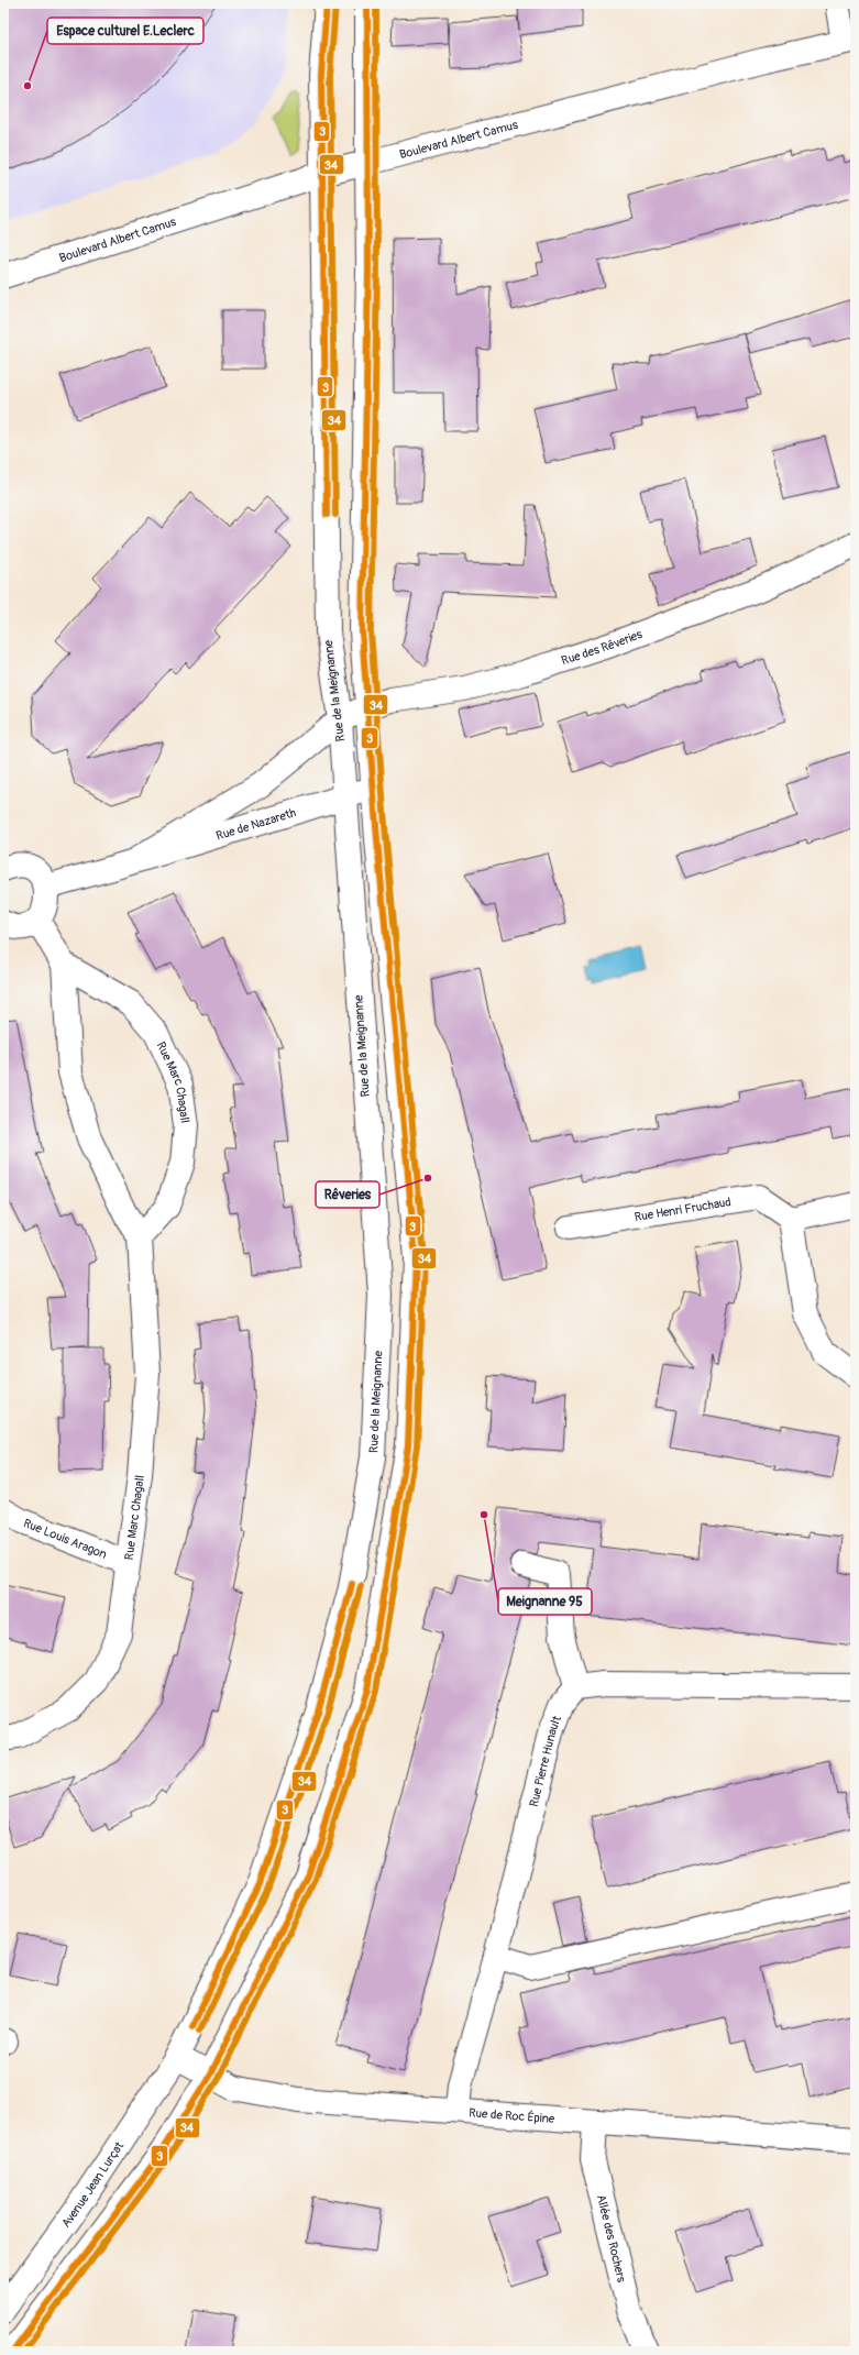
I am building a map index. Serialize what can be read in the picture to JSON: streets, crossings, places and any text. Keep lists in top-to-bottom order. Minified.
{"streets":{"street":["Boulevard Albert Camus","Rue des Rêveries","Rue de la Meignanne","Rue de Nazareth","Rue Marc Chagall","Rue Henri Fruchaud","Rue Louis Aragon","Rue Pierre Hunault","Rue de Roc Épine","Avenue Jean Lurçat","Allée des Rochers"]},"crossings":[["Boulevard Albert Camus","Rue de la Meignanne"],["Rue des Rêveries","Rue de la Meignanne"],["Rue des Rêveries","Rue de Nazareth"],["Rue de la Meignanne","Rue de Nazareth"],["Rue de la Meignanne","Rue de Roc Épine"],["Rue de la Meignanne","Avenue Jean Lurçat"],["Rue Marc Chagall","Rue Louis Aragon"],["Rue Pierre Hunault","Rue de Roc Épine"],["Rue de Roc Épine","Avenue Jean Lurçat"],["Rue de Roc Épine","Allée des Rochers"]],"places":["Espace culturel E.Leclerc","Rêveries","Meignanne 95"],"lines":["transit line 3","transit line 34"]}
